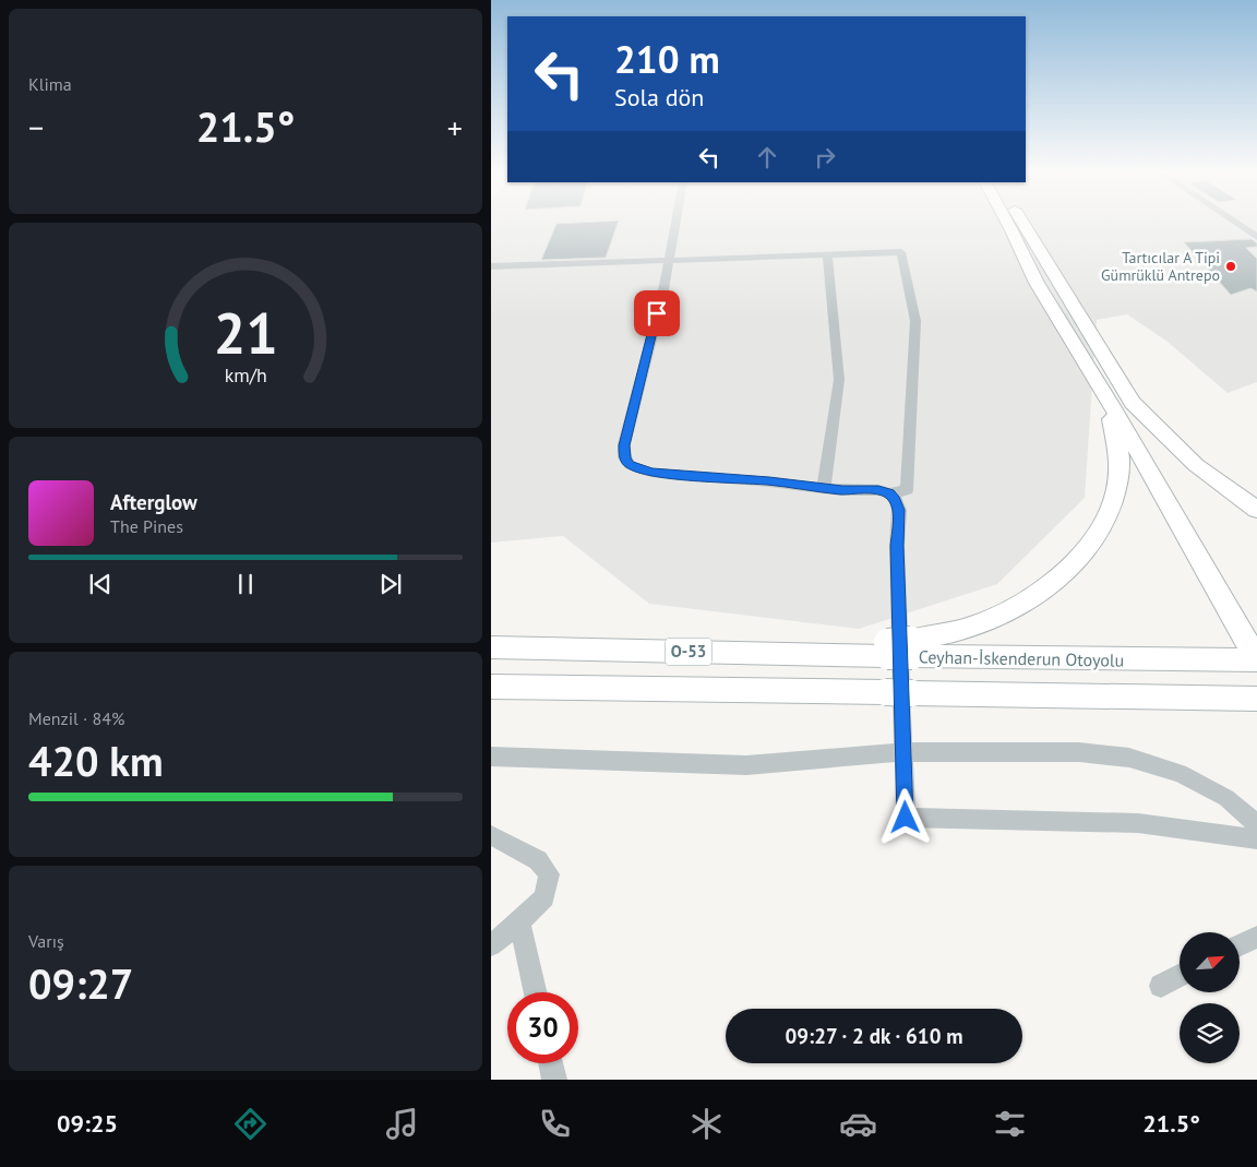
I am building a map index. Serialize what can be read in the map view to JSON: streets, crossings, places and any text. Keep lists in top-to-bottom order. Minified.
{"streets":{"highway":["O-53","Ceyhan-İskenderun Otoyolu"]},"places":["Tartıcılar A Tipi Gümrüklü Antrepo"],"north":"top right","page":{"tile":["Klima",["Menzil · 84%","420 km"],["Varış","09:27"]],"turn":["210 m","Sola dön"],"heat":["−","21.5°","+"],"song":["Afterglow","The Pines"],"limit":"30","trip":"09:27 · 2 dk · 610 m","tabs":["09:25","21.5°"],"gauge":["21","km/h"]}}
